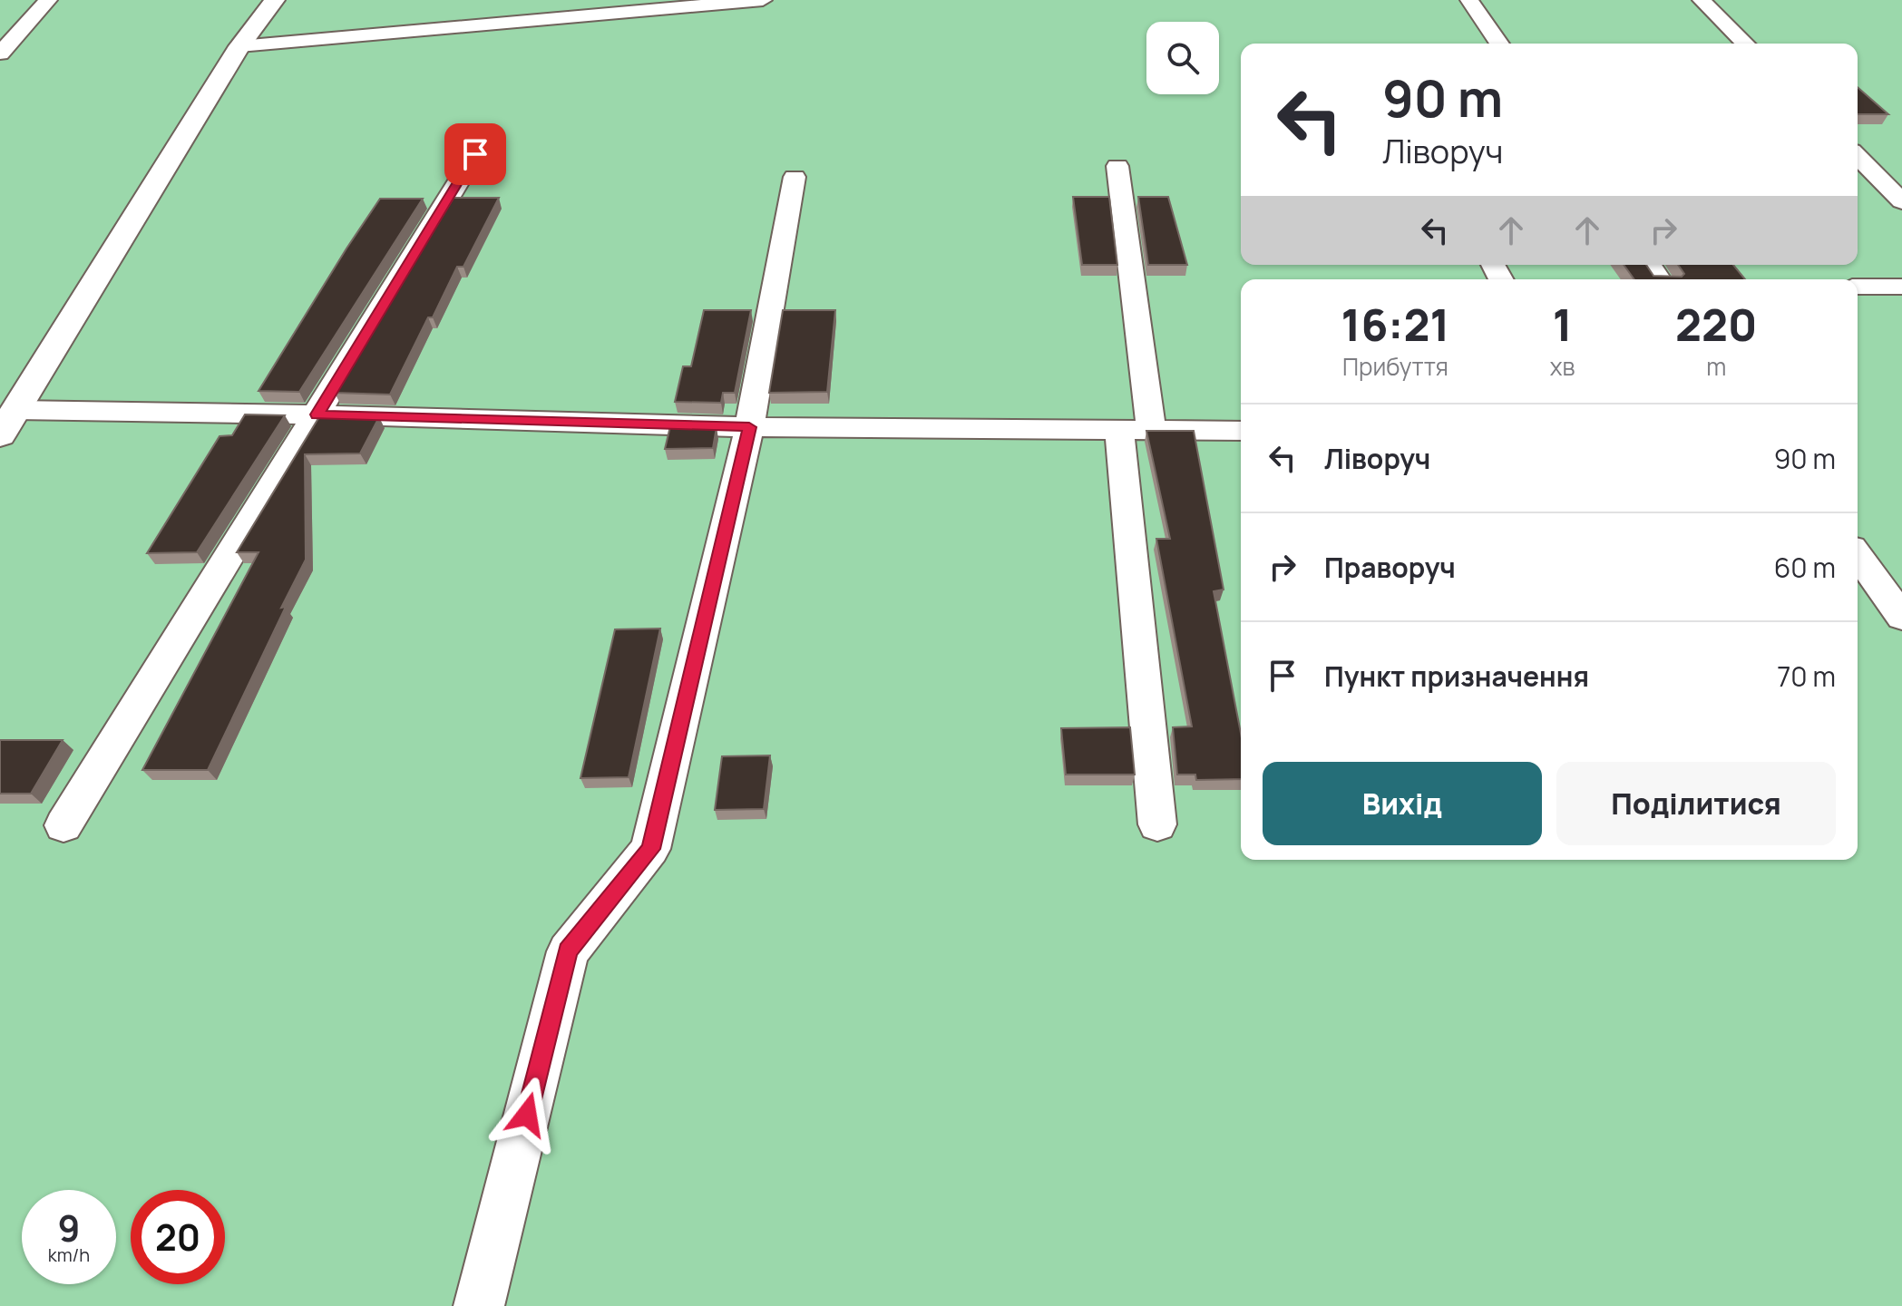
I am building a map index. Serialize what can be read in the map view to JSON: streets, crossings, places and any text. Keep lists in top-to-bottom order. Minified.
{"page":{"turn":["90 m","Ліворуч"],"eta":["16:21","Прибуття","1","хв","220","m"],"list":[{"name":"Ліворуч","value":"90 m"},{"name":"Праворуч","value":"60 m"},{"name":"Пункт призначення","value":"70 m"}],"buttons":["Вихід","Поділитися"],"speed":"9 km/h","limit":"20"}}
